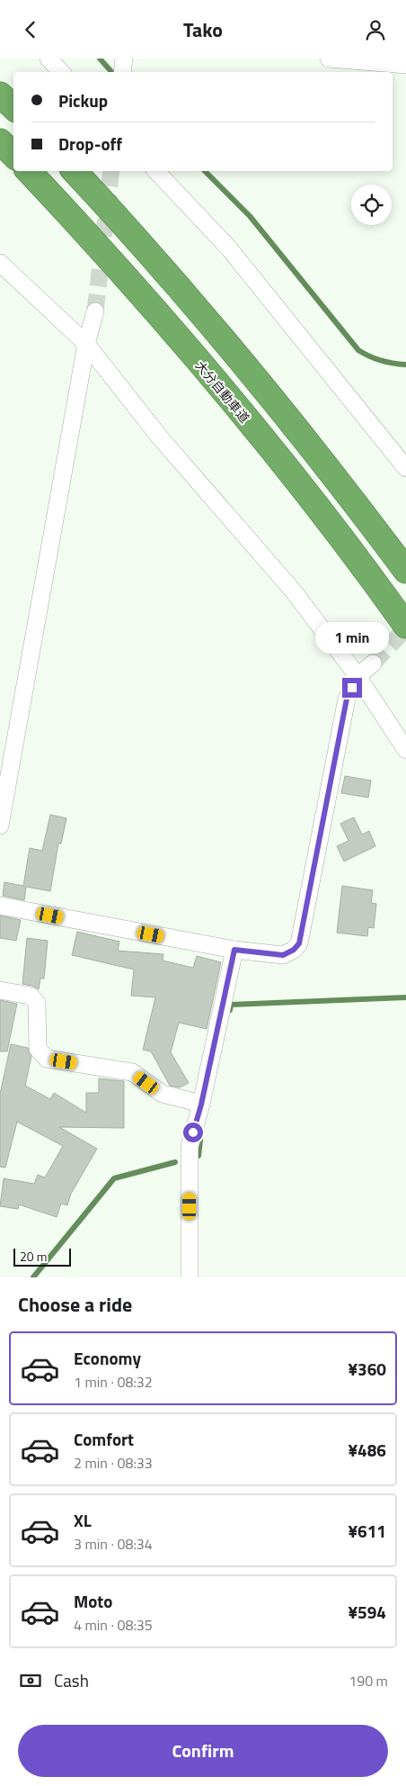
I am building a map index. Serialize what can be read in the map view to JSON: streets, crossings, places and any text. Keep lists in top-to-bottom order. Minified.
{"streets":{"highway":["大分自動車道"]},"scale_bar":"20 m","page":{"header":"Tako","banner":["Pickup","Drop-off"],"bubble":"1 min","scale":"20 m","heading":"Choose a ride","list":[{"name":"Economy","note":"1 min · 08:32","value":"¥360"},{"name":"Comfort","note":"2 min · 08:33","value":"¥486"},{"name":"XL","note":"3 min · 08:34","value":"¥611"},{"name":"Moto","note":"4 min · 08:35","value":"¥594"}],"pay":["Cash","190 m"],"buttons":"Confirm"}}
